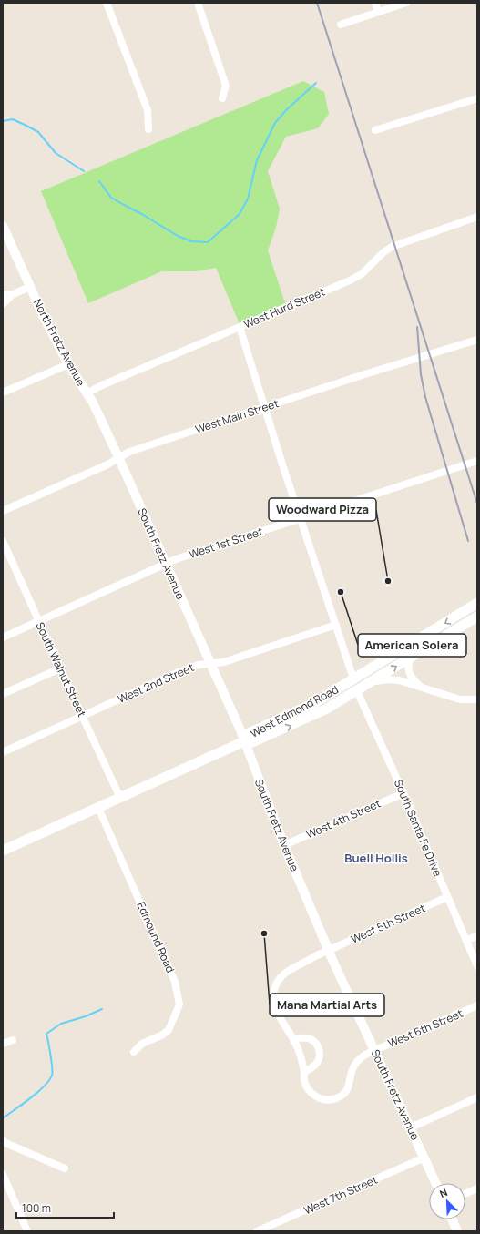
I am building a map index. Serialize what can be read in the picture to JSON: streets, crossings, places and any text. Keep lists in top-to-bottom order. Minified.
{"streets":{"main road":["West Edmond Road"],"street":["West Hurd Street","North Fretz Avenue","West Main Street","West 1st Street","South Fretz Avenue","South Walnut Street","West 2nd Street","West 4th Street","South Santa Fe Drive","West 5th Street","Edmound Road","West 6th Street","West 7th Street"]},"crossings":[["West Hurd Street","North Fretz Avenue"],["North Fretz Avenue","West Main Street"],["North Fretz Avenue","South Fretz Avenue"],["West Main Street","South Fretz Avenue"],["West 1st Street","South Fretz Avenue"],["West 1st Street","South Walnut Street"],["South Fretz Avenue","West 2nd Street"],["South Fretz Avenue","West Edmond Road"],["South Fretz Avenue","West 4th Street"],["South Fretz Avenue","West 5th Street"],["South Fretz Avenue","West 6th Street"],["South Fretz Avenue","West 7th Street"],["South Walnut Street","West 2nd Street"],["South Walnut Street","West Edmond Road"],["West Edmond Road","South Santa Fe Drive"],["West Edmond Road","Edmound Road"],["West 4th Street","South Santa Fe Drive"],["South Santa Fe Drive","West 5th Street"],["West 5th Street","West 6th Street"]],"districts":["Buell Hollis"],"places":["Woodward Pizza","American Solera","Mana Martial Arts"],"scale_bar":"100 m","north":"top left"}
